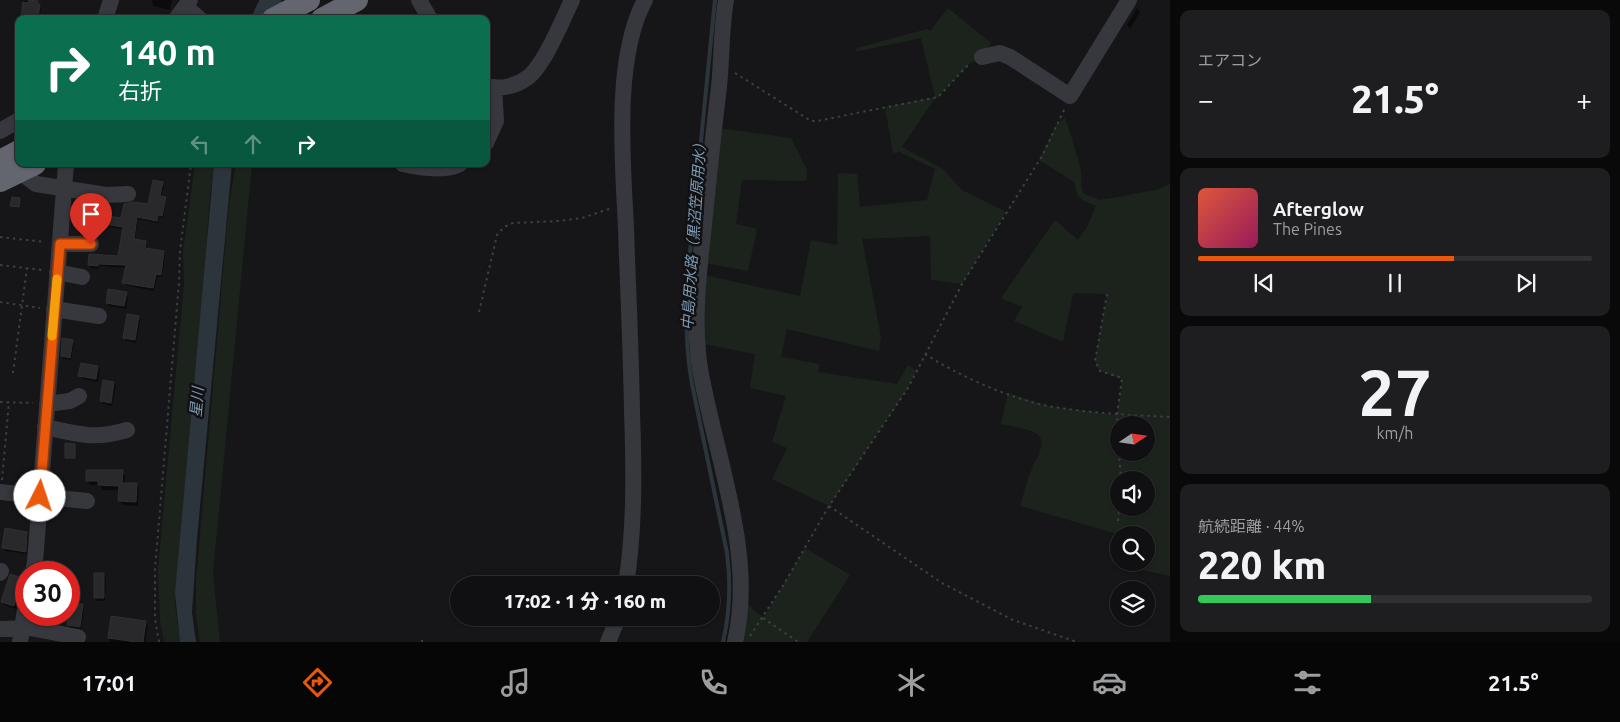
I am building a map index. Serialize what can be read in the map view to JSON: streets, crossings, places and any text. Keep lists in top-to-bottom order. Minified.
{"water":["中島用水路（黒沼笠原用水）","星川"],"north":"right","page":{"tile":["エアコン",["27","km/h"],["航続距離 · 44%","220 km"]],"turn":["140 m","右折"],"heat":["−","21.5°","+"],"song":["Afterglow","The Pines"],"limit":"30","trip":"17:02 · 1 分 · 160 m","tabs":["17:01","21.5°"]}}
